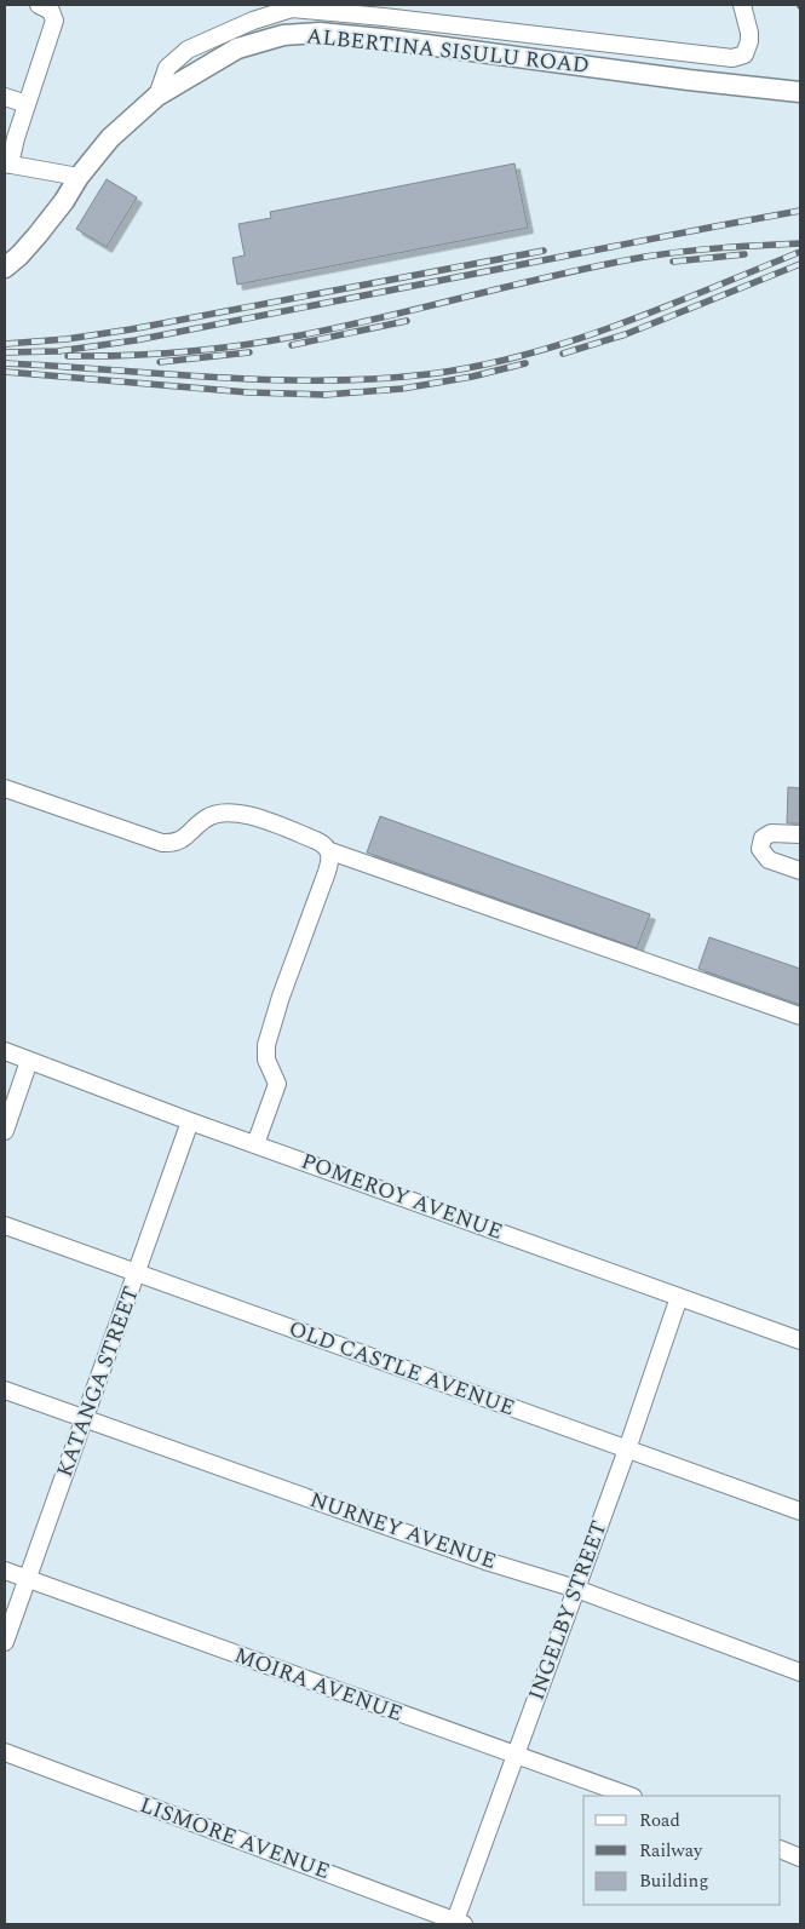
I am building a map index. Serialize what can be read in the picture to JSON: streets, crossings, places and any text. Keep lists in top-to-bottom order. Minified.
{"streets":{"main road":["ALBERTINA SISULU ROAD"],"street":["POMEROY AVENUE","OLD CASTLE AVENUE","KATANGA STREET","NURNEY AVENUE","INGELBY STREET","MOIRA AVENUE","LISMORE AVENUE"]},"crossings":[["POMEROY AVENUE","KATANGA STREET"],["POMEROY AVENUE","INGELBY STREET"],["OLD CASTLE AVENUE","KATANGA STREET"],["OLD CASTLE AVENUE","INGELBY STREET"],["KATANGA STREET","NURNEY AVENUE"],["KATANGA STREET","MOIRA AVENUE"],["NURNEY AVENUE","INGELBY STREET"],["INGELBY STREET","MOIRA AVENUE"],["INGELBY STREET","LISMORE AVENUE"]],"legend":["Road","Railway","Building"]}
